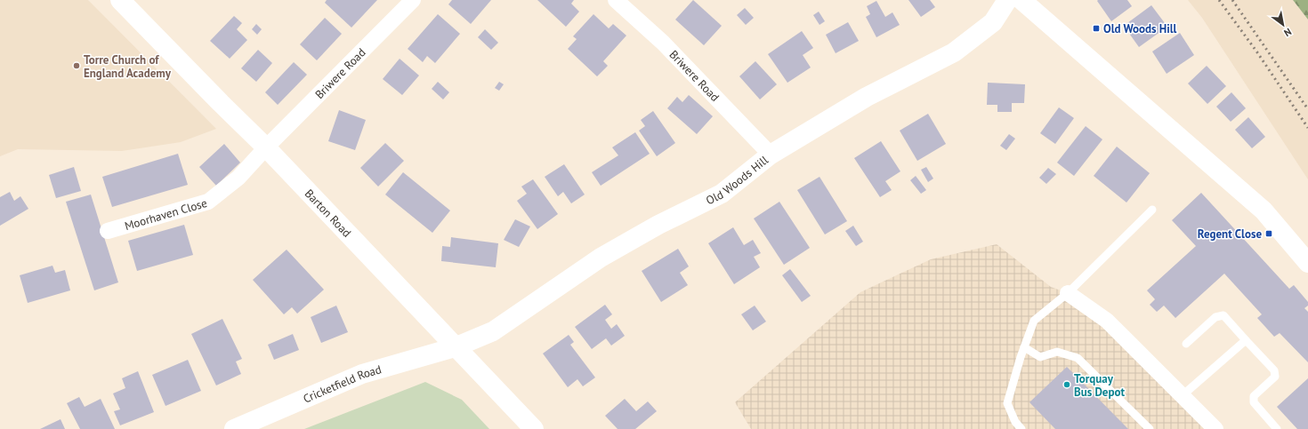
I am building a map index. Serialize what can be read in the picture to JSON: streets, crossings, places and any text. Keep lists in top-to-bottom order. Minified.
{"streets":{"street":["Briwere Road","Old Woods Hill","Barton Road","Moorhaven Close","Cricketfield Road"]},"crossings":[["Briwere Road","Old Woods Hill"],["Briwere Road","Barton Road"],["Briwere Road","Moorhaven Close"],["Old Woods Hill","Barton Road"],["Old Woods Hill","Cricketfield Road"],["Barton Road","Moorhaven Close"],["Barton Road","Cricketfield Road"]],"places":{"transit":["Old Woods Hill","Regent Close"],"other":["Torre Church of England Academy","Torquay Bus Depot"]},"north":"bottom right"}
